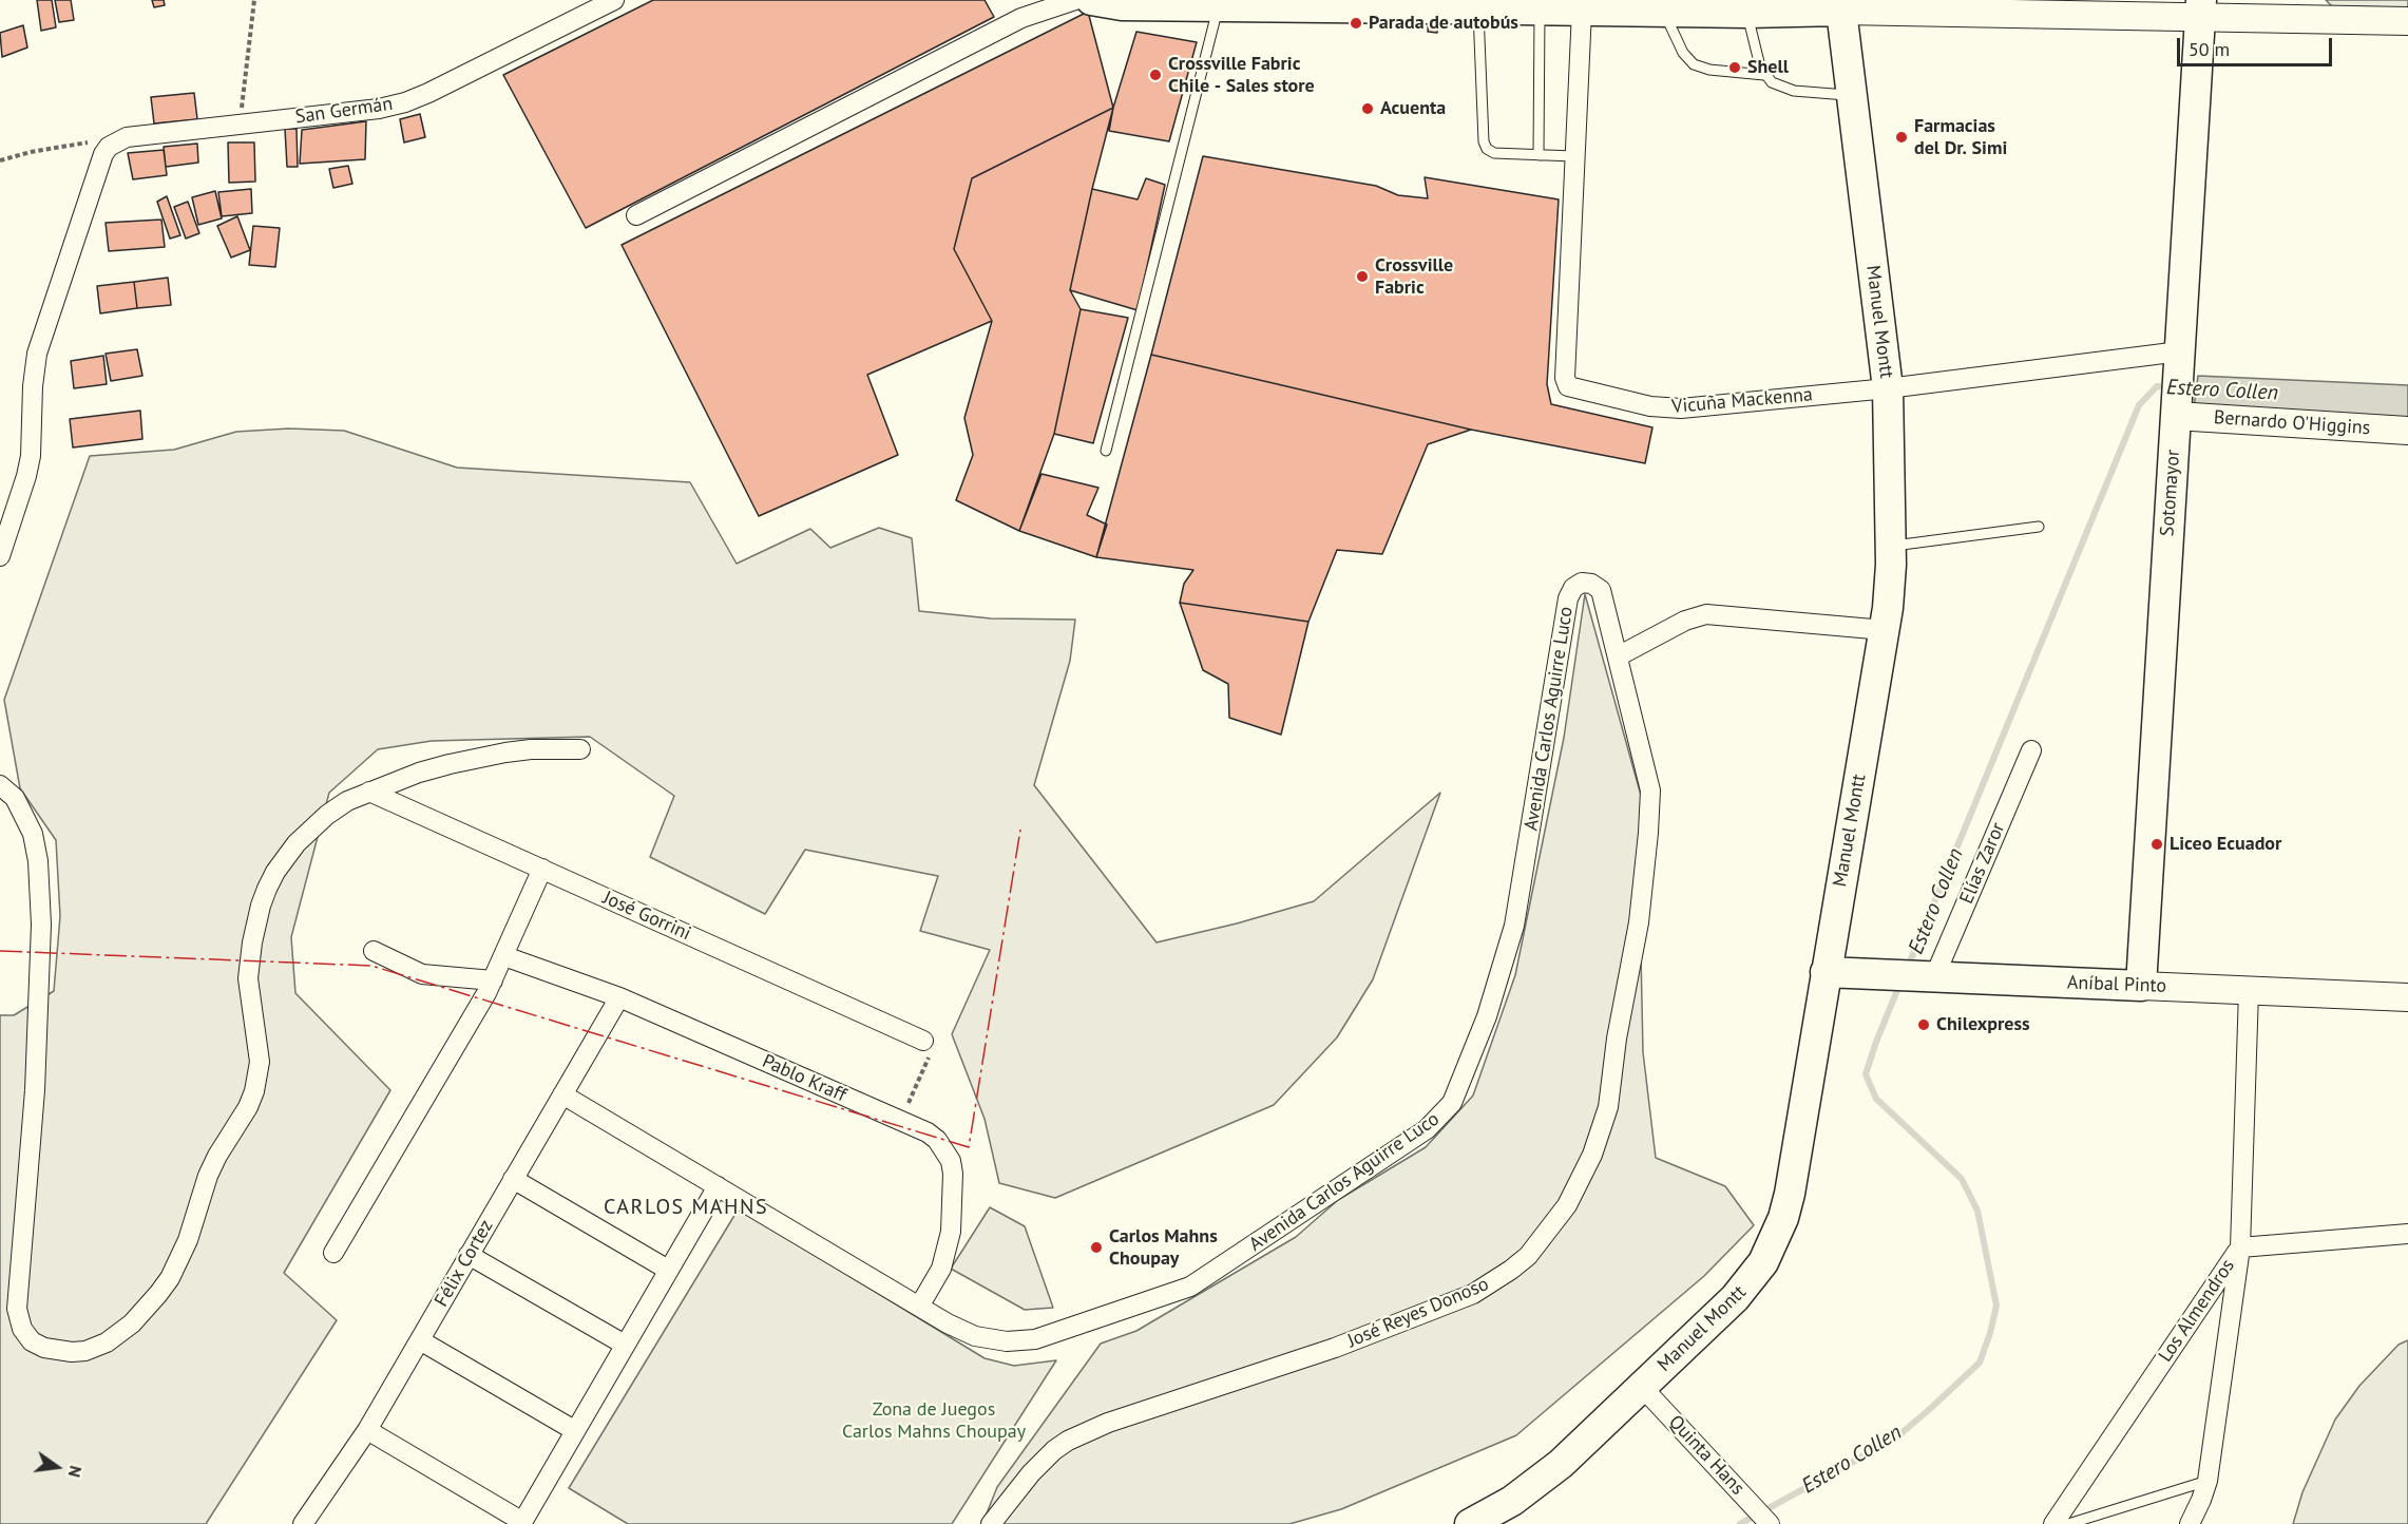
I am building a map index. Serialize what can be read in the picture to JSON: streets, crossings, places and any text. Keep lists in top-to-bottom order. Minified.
{"streets":{"main road":["Manuel Montt","Bernardo O'Higgins","Sotomayor","Aníbal Pinto"],"street":["San Germán","Vicuña Mackenna","Avenida Carlos Aguirre Luco","Elías Zaror","José Gorrini","Pablo Kraff","Félix Cortez","Los Almendros","José Reyes Donoso","Quinta Hans"]},"crossings":[["Manuel Montt","Vicuña Mackenna"],["Manuel Montt","Aníbal Pinto"],["Manuel Montt","Quinta Hans"],["Vicuña Mackenna","Sotomayor"],["Bernardo O'Higgins","Sotomayor"],["Sotomayor","Aníbal Pinto"],["Avenida Carlos Aguirre Luco","Pablo Kraff"],["Avenida Carlos Aguirre Luco","Félix Cortez"],["Avenida Carlos Aguirre Luco","José Reyes Donoso"],["Elías Zaror","Aníbal Pinto"],["Aníbal Pinto","Los Almendros"],["Pablo Kraff","Félix Cortez"]],"districts":["CARLOS MAHNS"],"water":["Estero Collen"],"parks":["Zona de Juegos Carlos Mahns Choupay"],"places":["Parada de autobús","Shell","Crossville Fabric Chile - Sales store","Acuenta","Farmacias del Dr. Simi","Crossville Fabric","Liceo Ecuador","Chilexpress","Carlos Mahns Choupay"],"scale_bar":"50 m","north":"right"}
